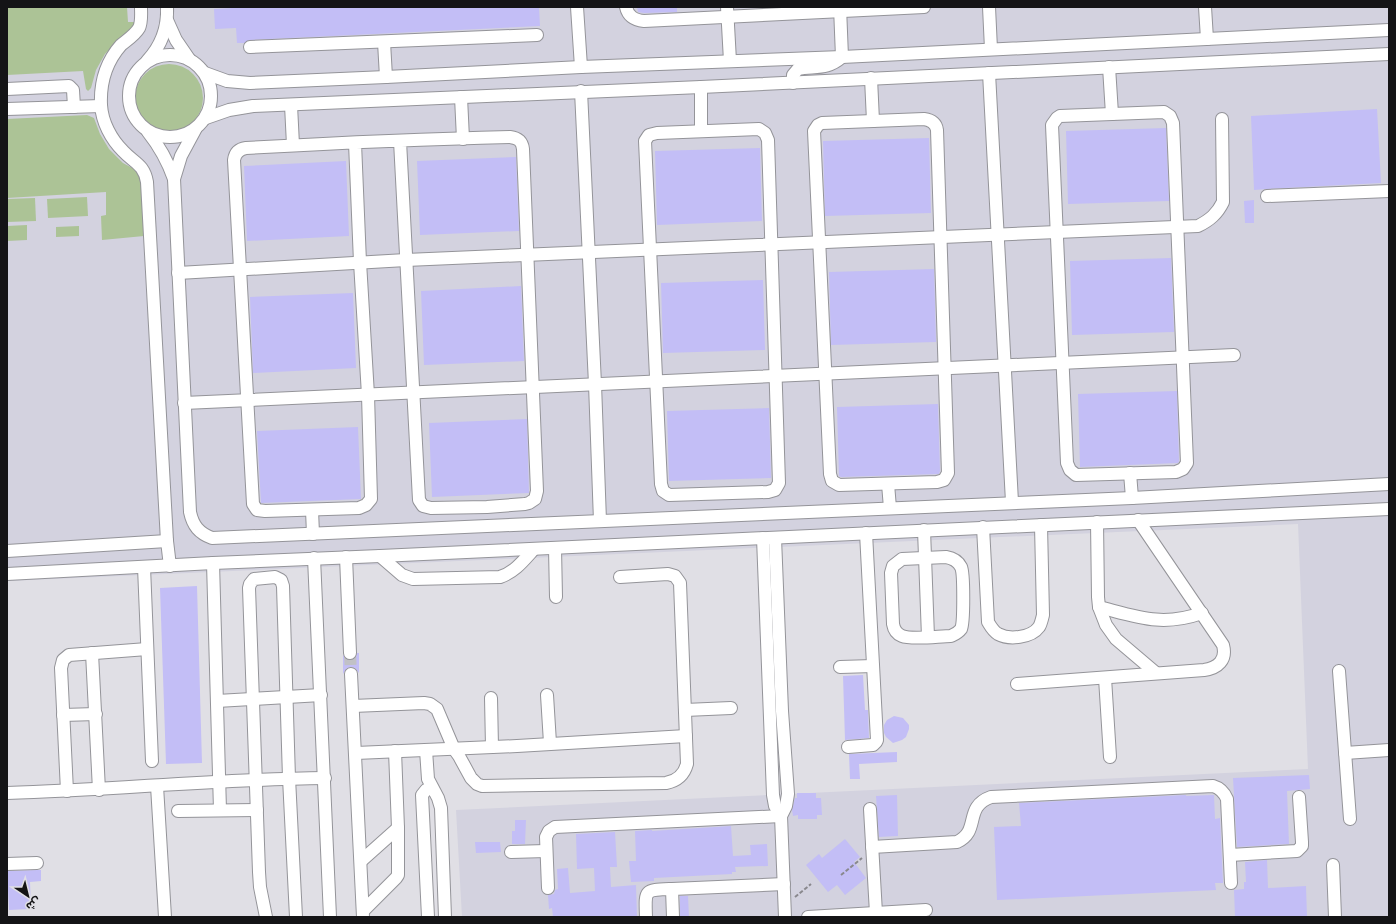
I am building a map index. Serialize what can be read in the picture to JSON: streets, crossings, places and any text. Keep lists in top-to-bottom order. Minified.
{"north":"bottom right"}
